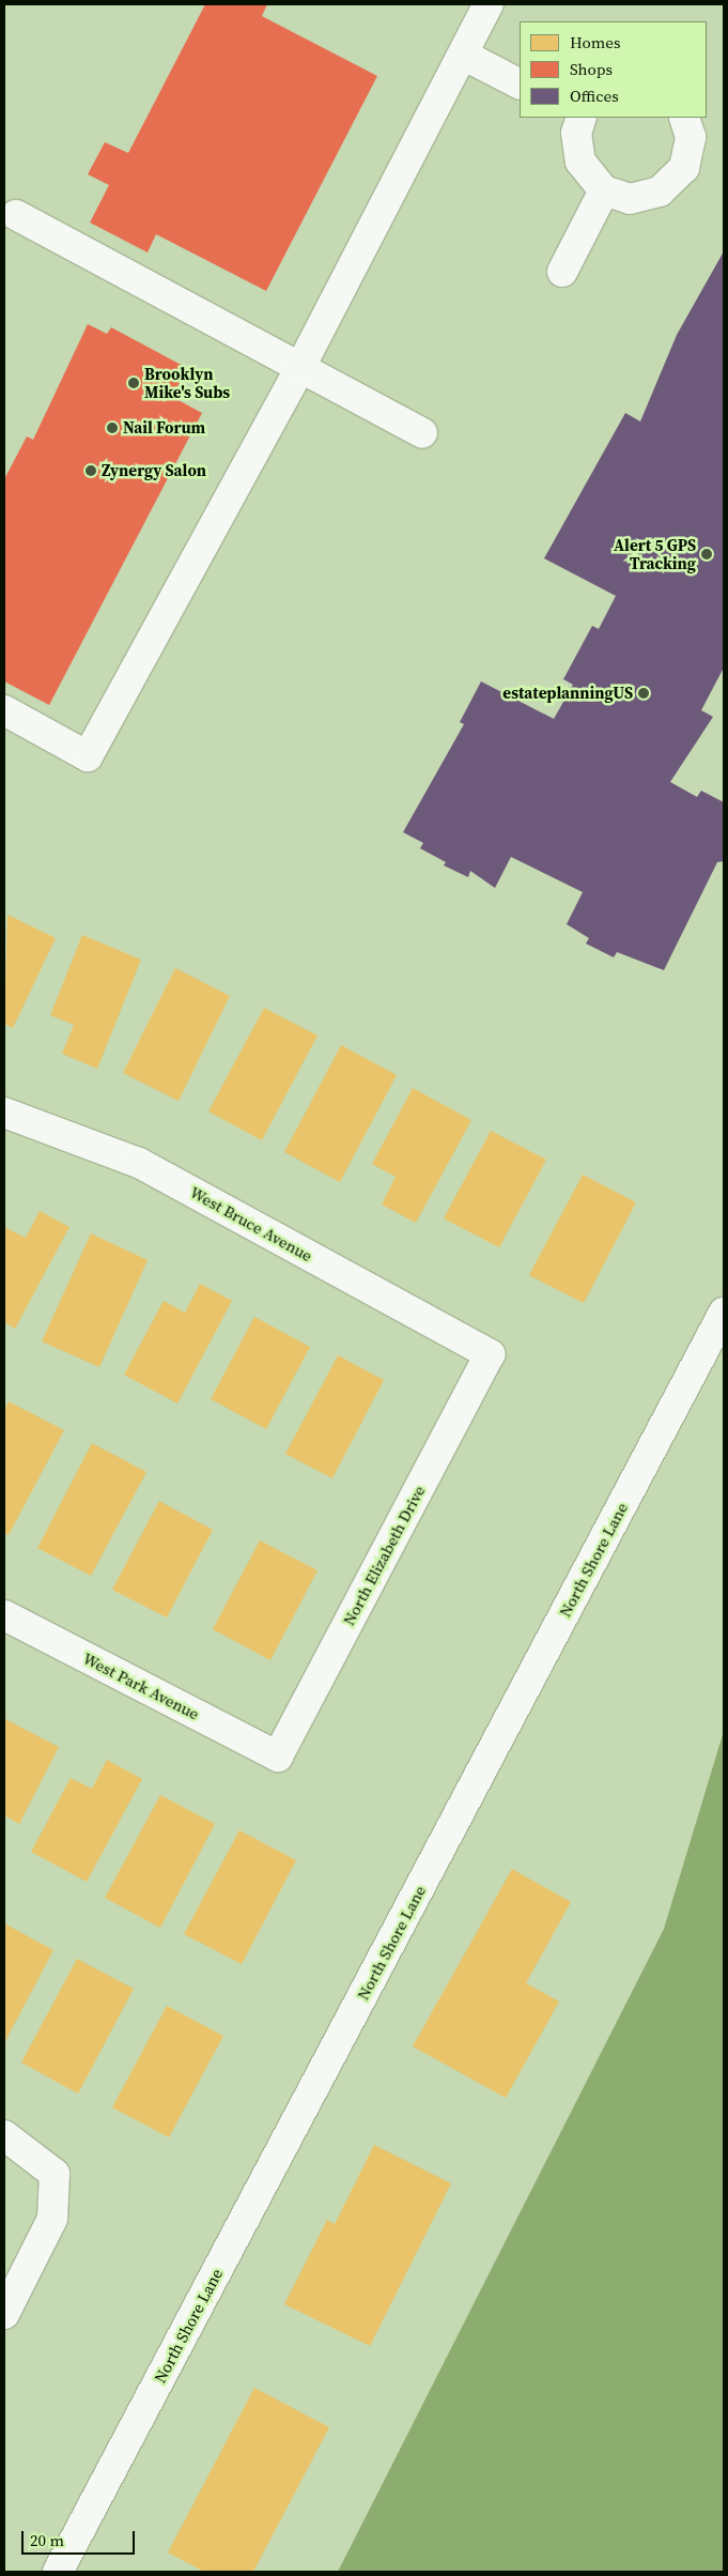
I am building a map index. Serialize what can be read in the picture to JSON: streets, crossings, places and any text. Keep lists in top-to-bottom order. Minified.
{"streets":{"street":["West Bruce Avenue","North Elizabeth Drive","North Shore Lane","West Park Avenue"]},"crossings":[["West Bruce Avenue","North Elizabeth Drive"],["North Elizabeth Drive","West Park Avenue"]],"places":["Brooklyn Mike's Subs","Nail Forum","Zynergy Salon","Alert 5 GPS Tracking","estateplanningUS"],"legend":["Homes","Shops","Offices"],"scale_bar":"20 m"}
